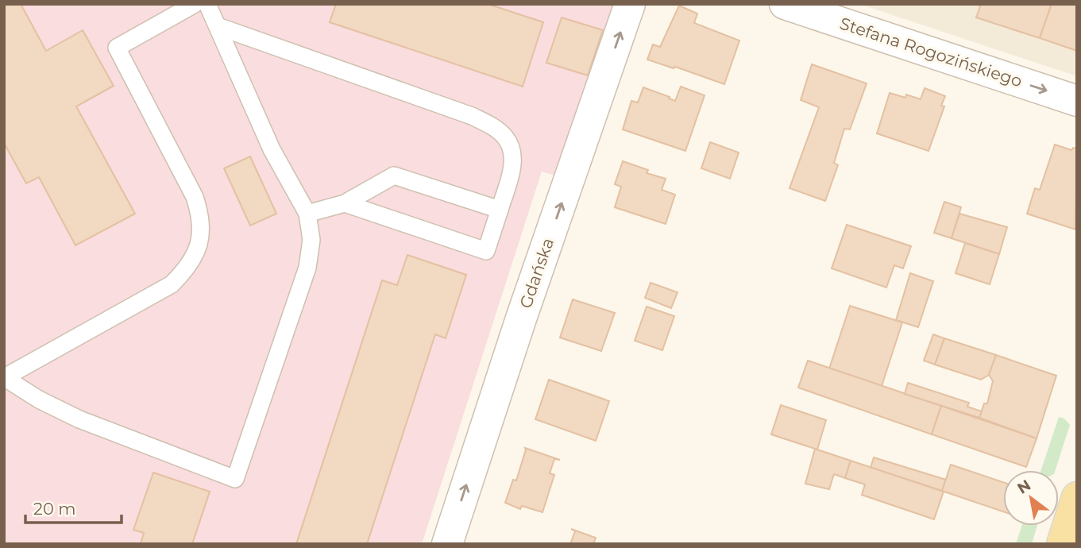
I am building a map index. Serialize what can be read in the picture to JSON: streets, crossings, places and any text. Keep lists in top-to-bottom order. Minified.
{"streets":{"street":["Stefana Rogozińskiego","Gdańska"]},"one_way":["Stefana Rogozińskiego","Gdańska"],"scale_bar":"20 m","north":"top left"}
